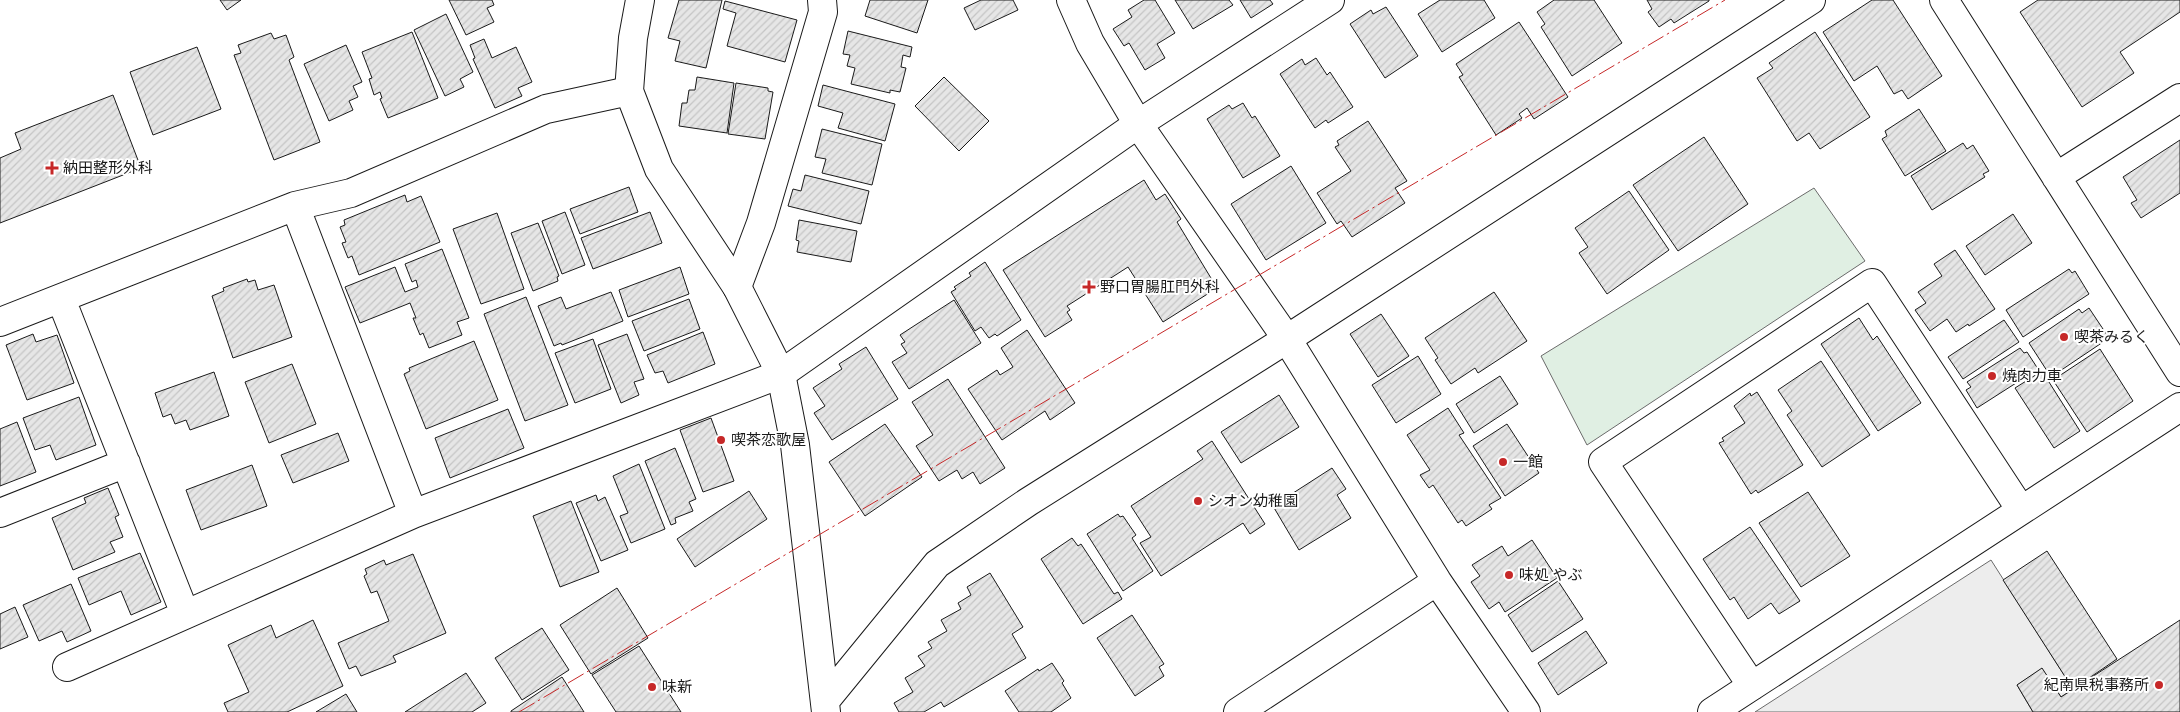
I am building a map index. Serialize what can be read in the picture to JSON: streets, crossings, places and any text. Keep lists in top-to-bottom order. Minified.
{"places":{"health":["納田整形外科","野口胃腸肛門外科"],"other":["喫茶みるく","焼肉力車","喫茶恋歌屋","一館","シオン幼稚園","味処 やぶ","紀南県税事務所","味新"]}}
